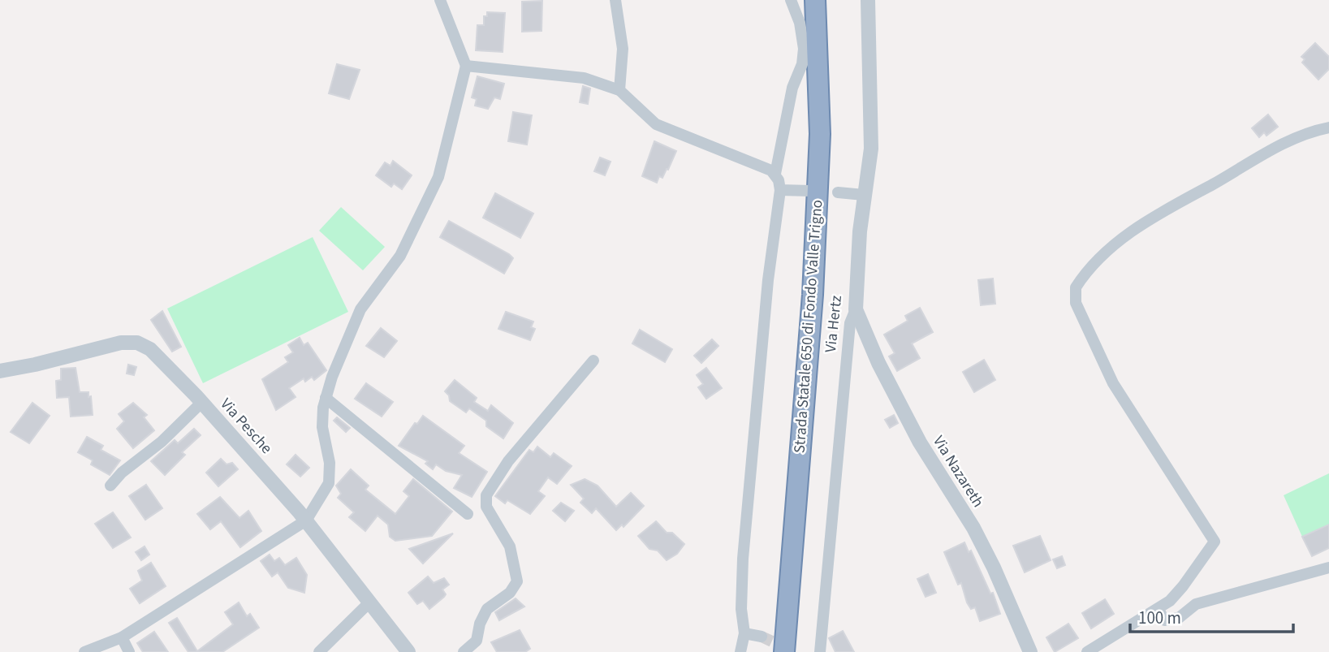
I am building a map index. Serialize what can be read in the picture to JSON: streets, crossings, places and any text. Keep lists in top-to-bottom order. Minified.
{"streets":{"highway":["Strada Statale 650 di Fondo Valle Trigno"],"street":["Via Hertz","Via Pesche","Via Nazareth"]},"crossings":[["Via Hertz","Via Nazareth"]],"scale_bar":"100 m"}
